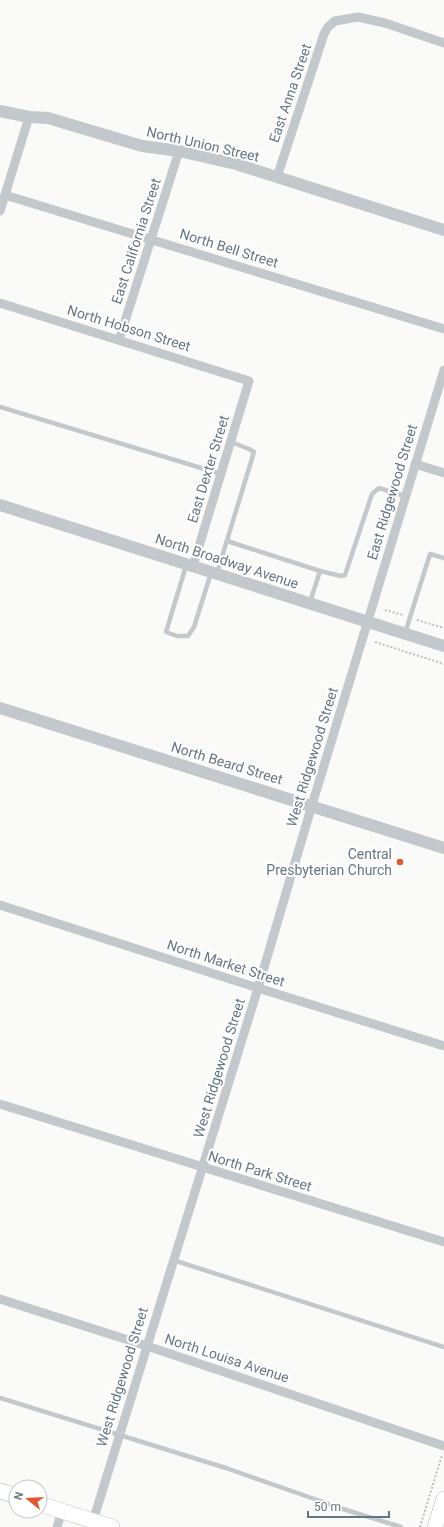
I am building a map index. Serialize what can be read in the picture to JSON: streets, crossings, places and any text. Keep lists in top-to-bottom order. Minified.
{"streets":{"street":["East Anna Street","North Union Street","East California Street","North Bell Street","North Hobson Street","East Dexter Street","East Ridgewood Street","North Broadway Avenue","West Ridgewood Street","North Beard Street","North Market Street","North Park Street","North Louisa Avenue"]},"crossings":[["East Anna Street","North Union Street"],["North Union Street","East California Street"],["East California Street","North Bell Street"],["East California Street","North Hobson Street"],["North Hobson Street","East Dexter Street"],["East Dexter Street","North Broadway Avenue"],["East Ridgewood Street","North Broadway Avenue"],["East Ridgewood Street","West Ridgewood Street"],["North Broadway Avenue","West Ridgewood Street"],["West Ridgewood Street","North Beard Street"],["West Ridgewood Street","North Market Street"],["West Ridgewood Street","North Park Street"],["West Ridgewood Street","North Louisa Avenue"]],"places":["Central Presbyterian Church"],"scale_bar":"50 m","north":"left"}
